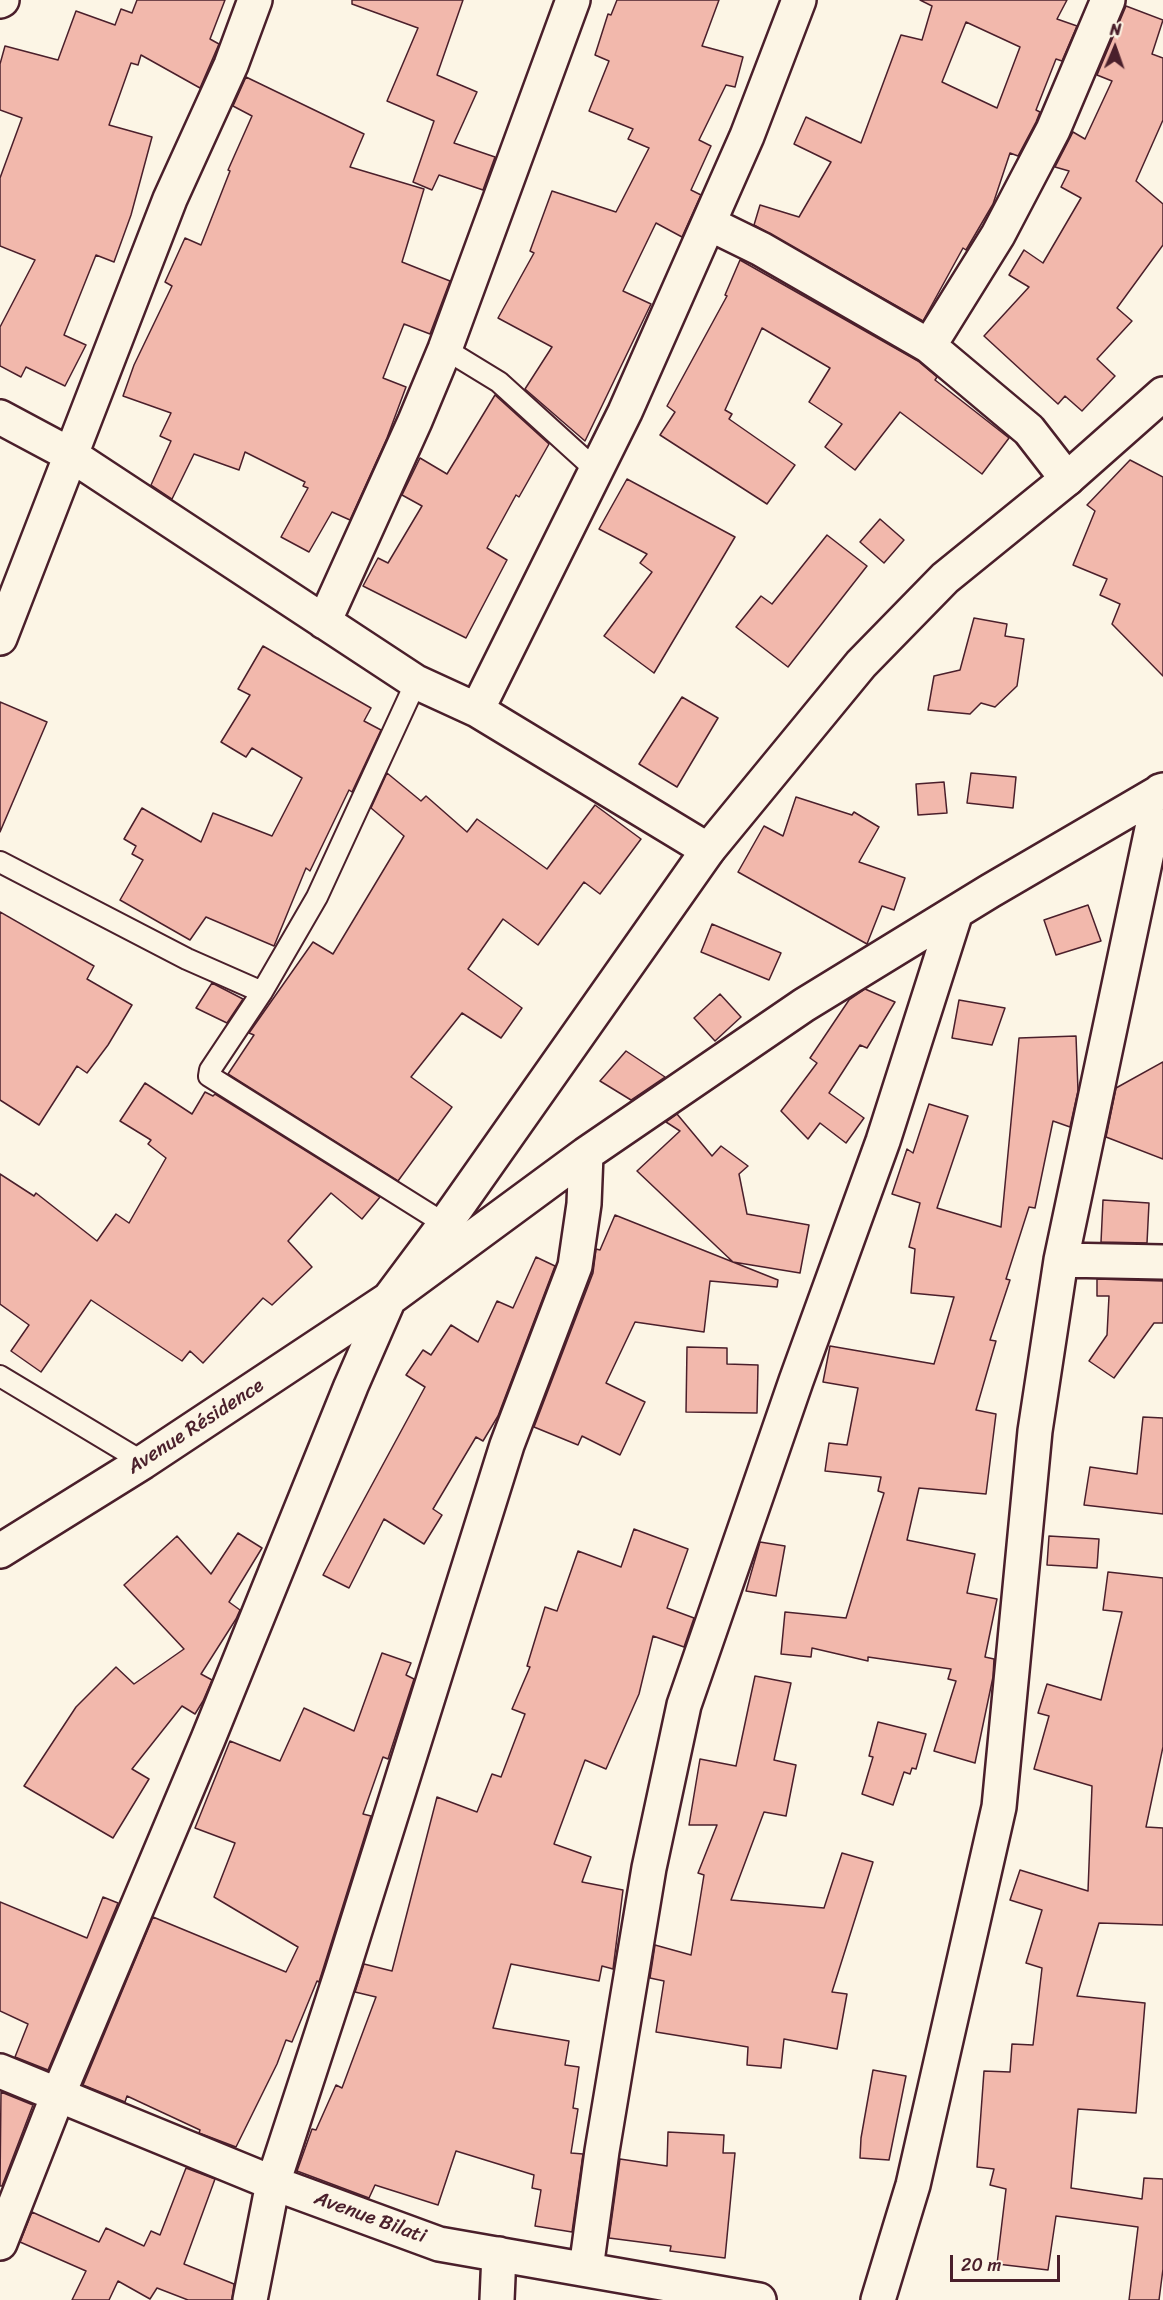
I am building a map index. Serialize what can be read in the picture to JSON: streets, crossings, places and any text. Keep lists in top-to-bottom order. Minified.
{"streets":{"street":["Avenue Résidence","Avenue Bilati"]},"scale_bar":"20 m","north":"top"}
